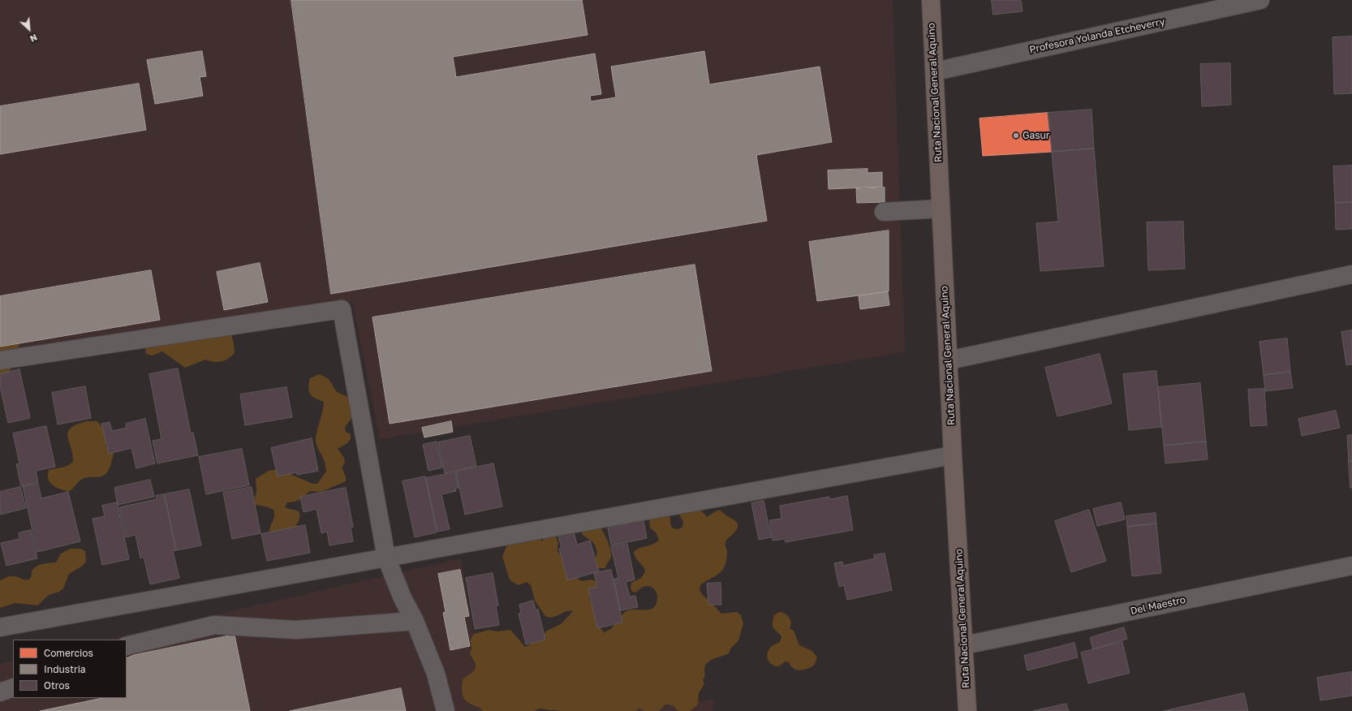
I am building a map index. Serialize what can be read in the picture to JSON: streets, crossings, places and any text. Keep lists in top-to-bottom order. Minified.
{"streets":{"highway":["Ruta Nacional General Aquino"],"street":["Profesora Yolanda Etcheverry","Del Maestro"]},"crossings":[["Profesora Yolanda Etcheverry","Ruta Nacional General Aquino"],["Ruta Nacional General Aquino","Del Maestro"]],"places":["Gasur"],"legend":["Comercios","Industria","Otros"],"north":"bottom right"}
